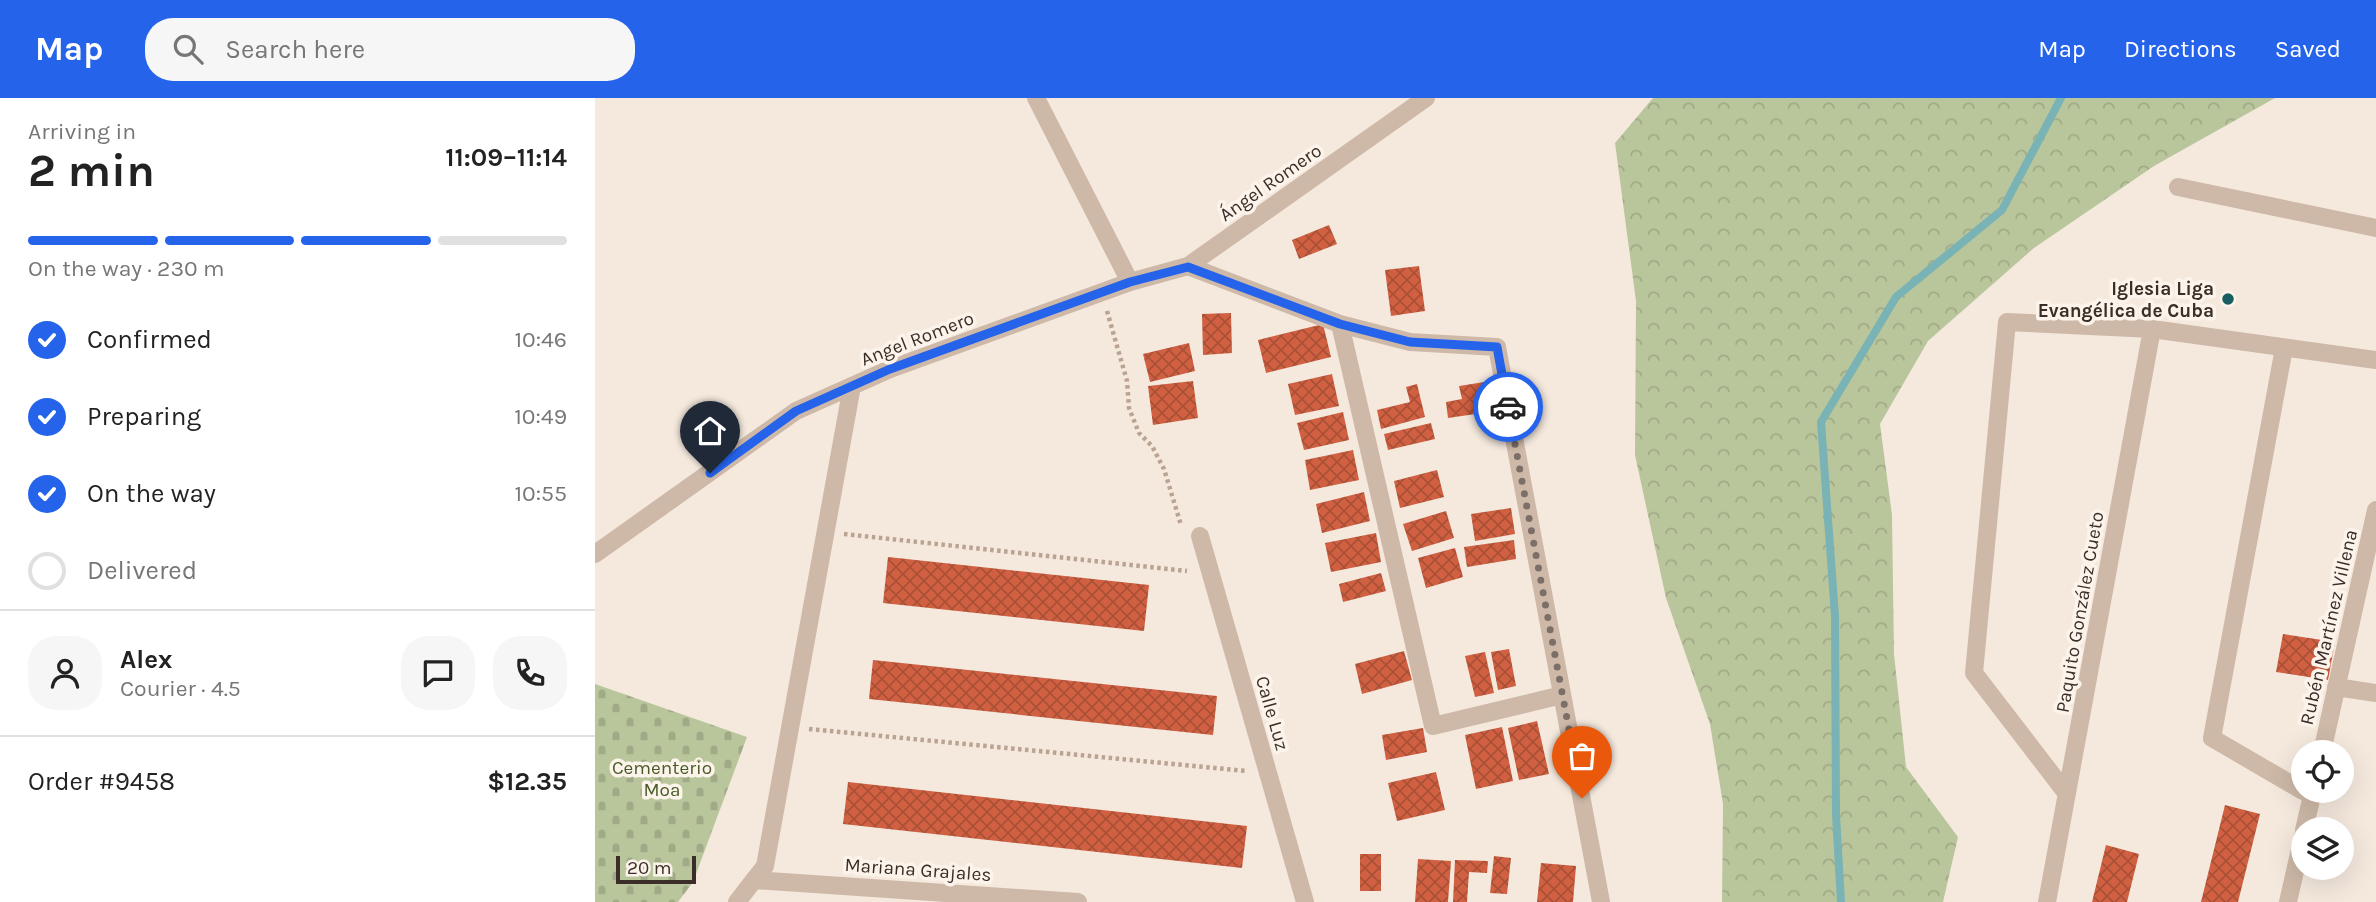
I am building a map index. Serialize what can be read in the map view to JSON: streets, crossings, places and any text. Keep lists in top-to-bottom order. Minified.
{"streets":{"street":["Ángel Romero","Angel Romero","Paquito González Cueto","Rubén Martínez Villena","Calle Luz","Mariana Grajales"]},"crossings":[["Ángel Romero","Angel Romero"]],"parks":["Cementerio Moa"],"places":["Iglesia Liga Evangélica de Cuba"],"scale_bar":"20 m","page":{"header":"Map","search":"Search here","nav":["Map","Directions","Saved"],"heading":["2 min","Arriving in","11:09–11:14"],"panel":["Alex","Courier · 4.5","Order #9458","$12.35"],"bar":"On the way · 230 m","list":[["Confirmed","10:46"],["Preparing","10:49"],["On the way","10:55"],"Delivered"],"scale":"20 m"}}
